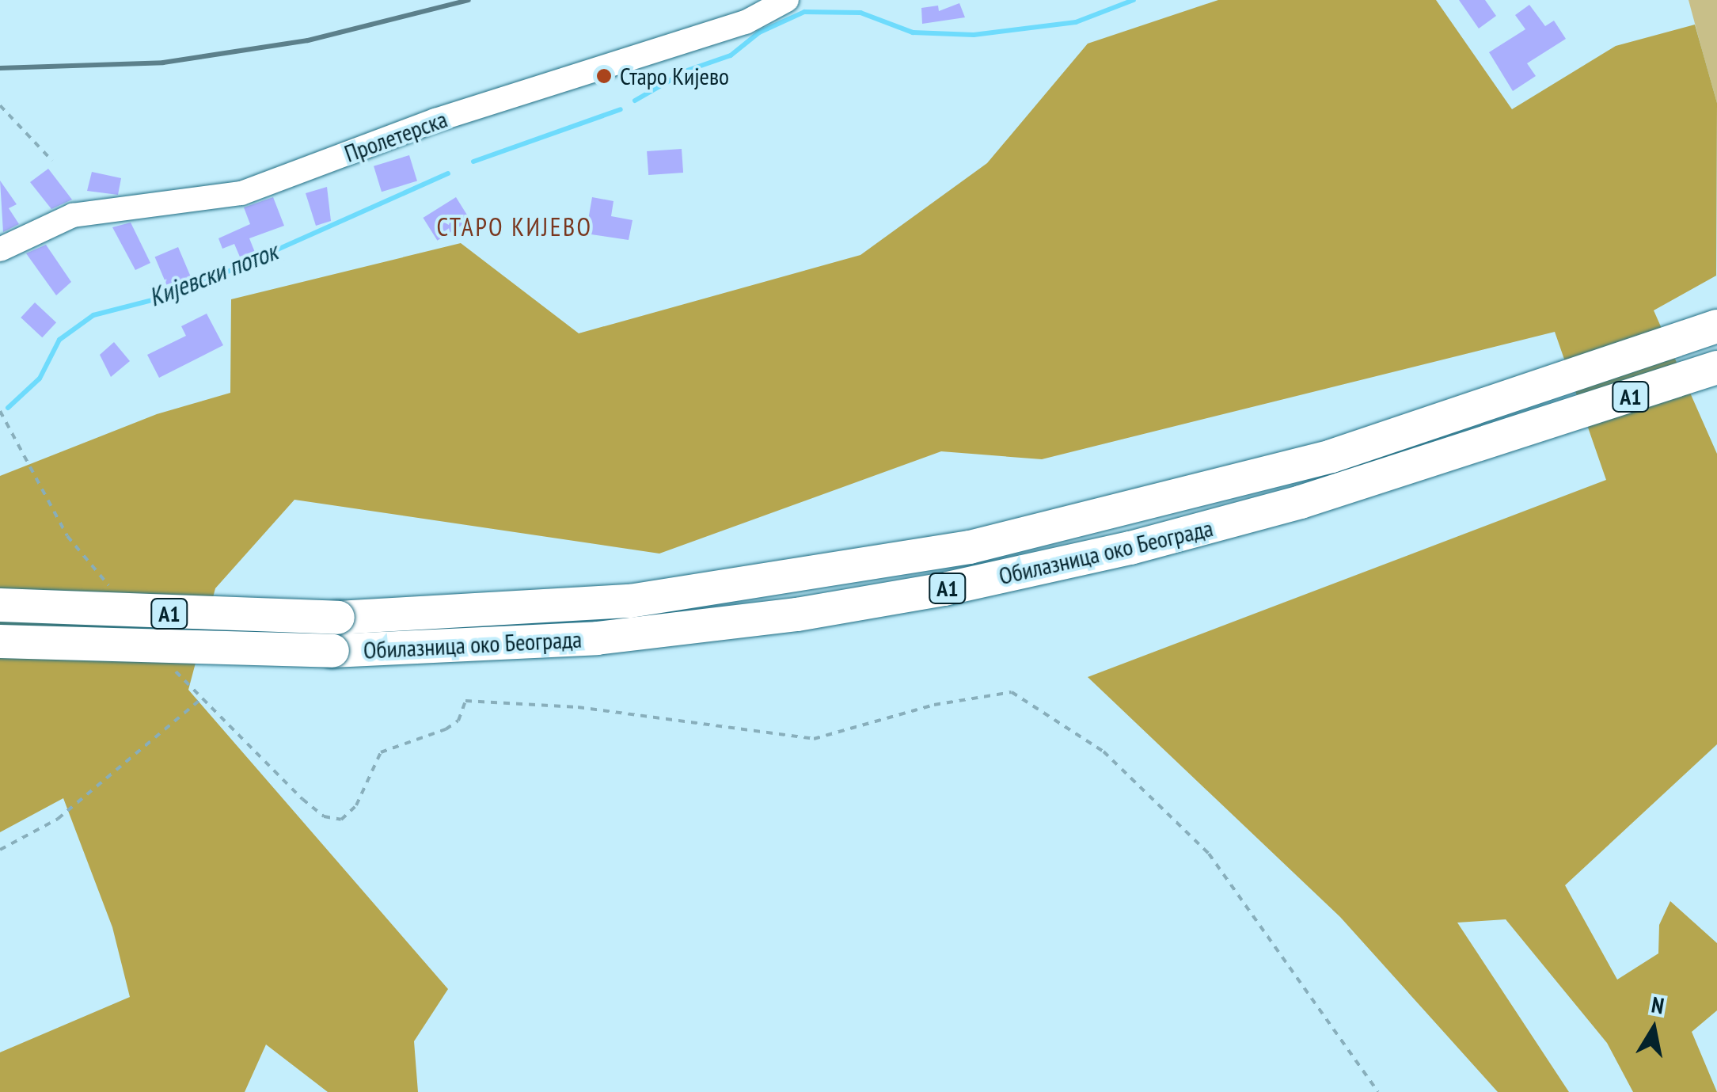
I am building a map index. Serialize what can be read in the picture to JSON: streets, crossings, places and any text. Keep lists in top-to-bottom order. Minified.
{"streets":{"highway":["A1","Обилазница око Београда"],"street":["Пролетерска"]},"districts":["СТАРО КИЈЕВО"],"water":["Кијевски поток"],"places":["Старо Кијево"],"north":"top"}
